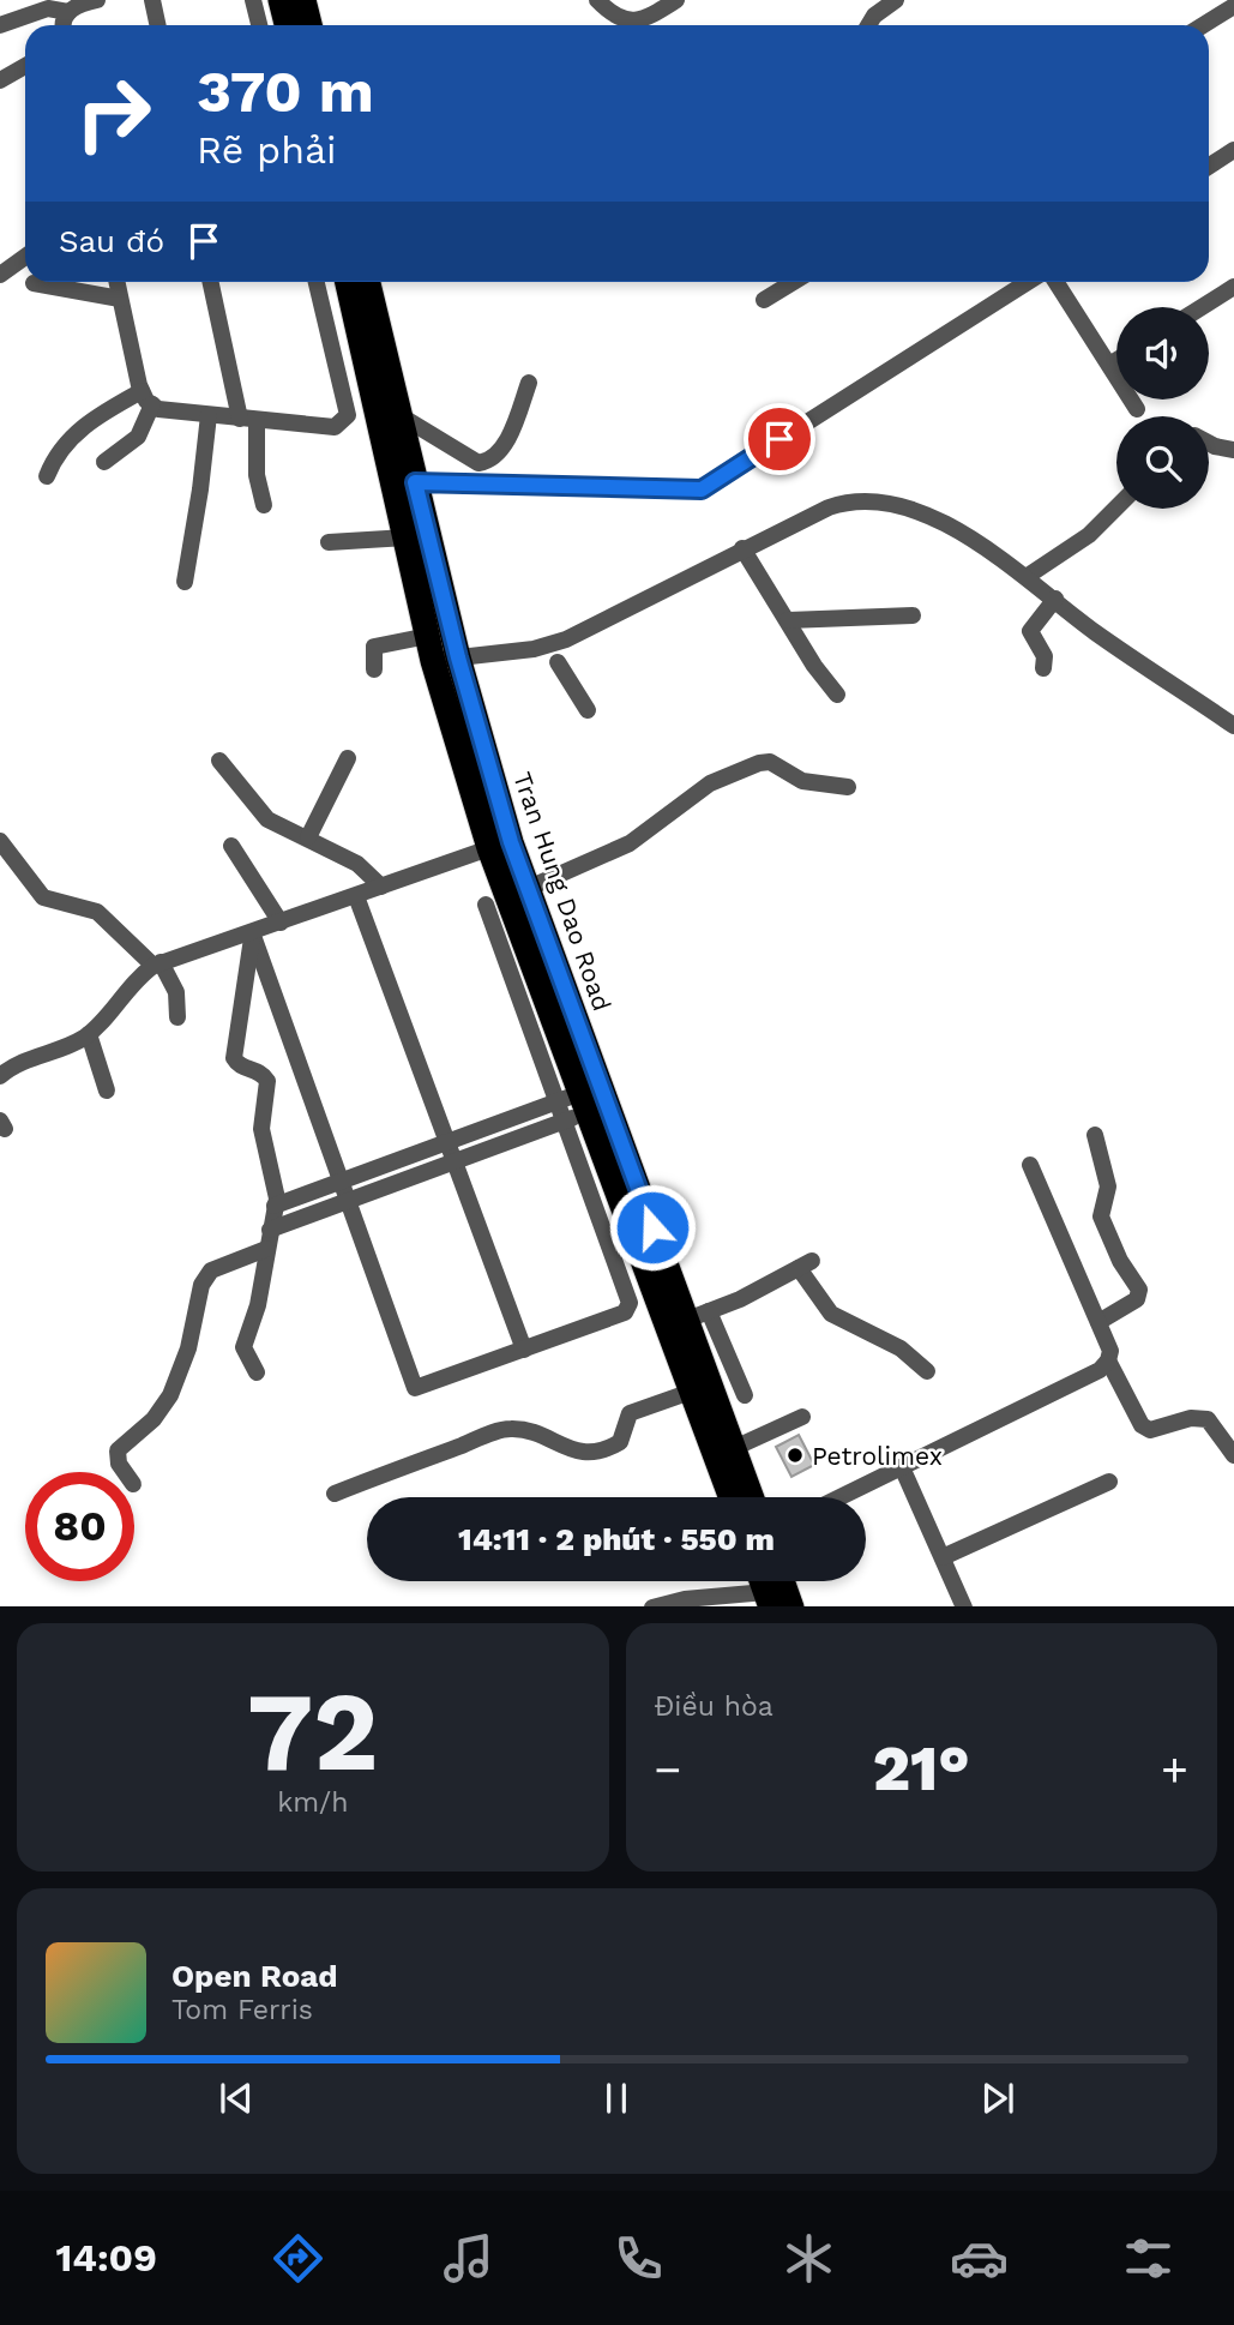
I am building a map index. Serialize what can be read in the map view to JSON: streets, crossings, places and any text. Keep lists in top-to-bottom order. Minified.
{"streets":{"highway":["Tran Hung Dao Road"]},"places":["Petrolimex"],"page":{"turn":["370 m","Rẽ phải"],"then":"Sau đó","limit":"80","trip":"14:11 · 2 phút · 550 m","tile":[["72","km/h"],"Điều hòa"],"heat":["−","21°","+"],"song":["Open Road","Tom Ferris"],"tabs":"14:09"}}
